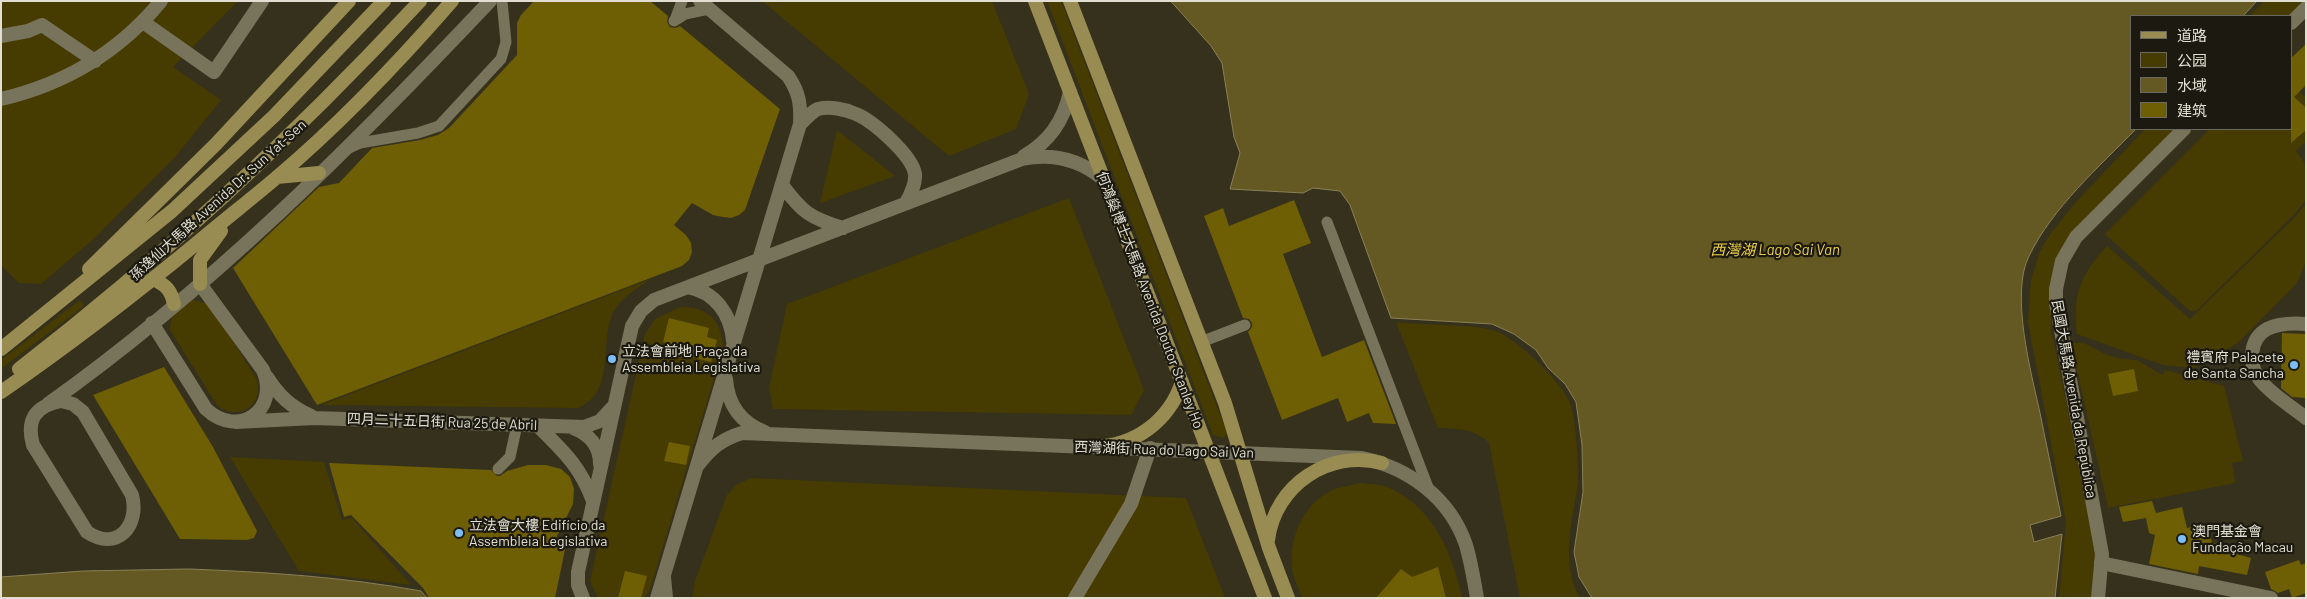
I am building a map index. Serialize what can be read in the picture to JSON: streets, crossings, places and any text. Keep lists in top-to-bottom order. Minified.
{"streets":{"main road":["孫逸仙大馬路 Avenida Dr. Sun Yat-Sen","何鴻燊博士大馬路 Avenida Doutor Stanley Ho"],"street":["民國大馬路 Avenida da República","四月二十五日街 Rua 25 de Abril","西灣湖街 Rua do Lago Sai Van"]},"crossings":[["何鴻燊博士大馬路 Avenida Doutor Stanley Ho","西灣湖街 Rua do Lago Sai Van"]],"water":["西灣湖 Lago Sai Van"],"places":["立法會前地 Praça da Assembleia Legislativa","禮賓府 Palacete de Santa Sancha","立法會大樓 Edifício da Assembleia Legislativa","澳門基金會 Fundação Macau"],"legend":["道路","公园","水域","建筑"]}
